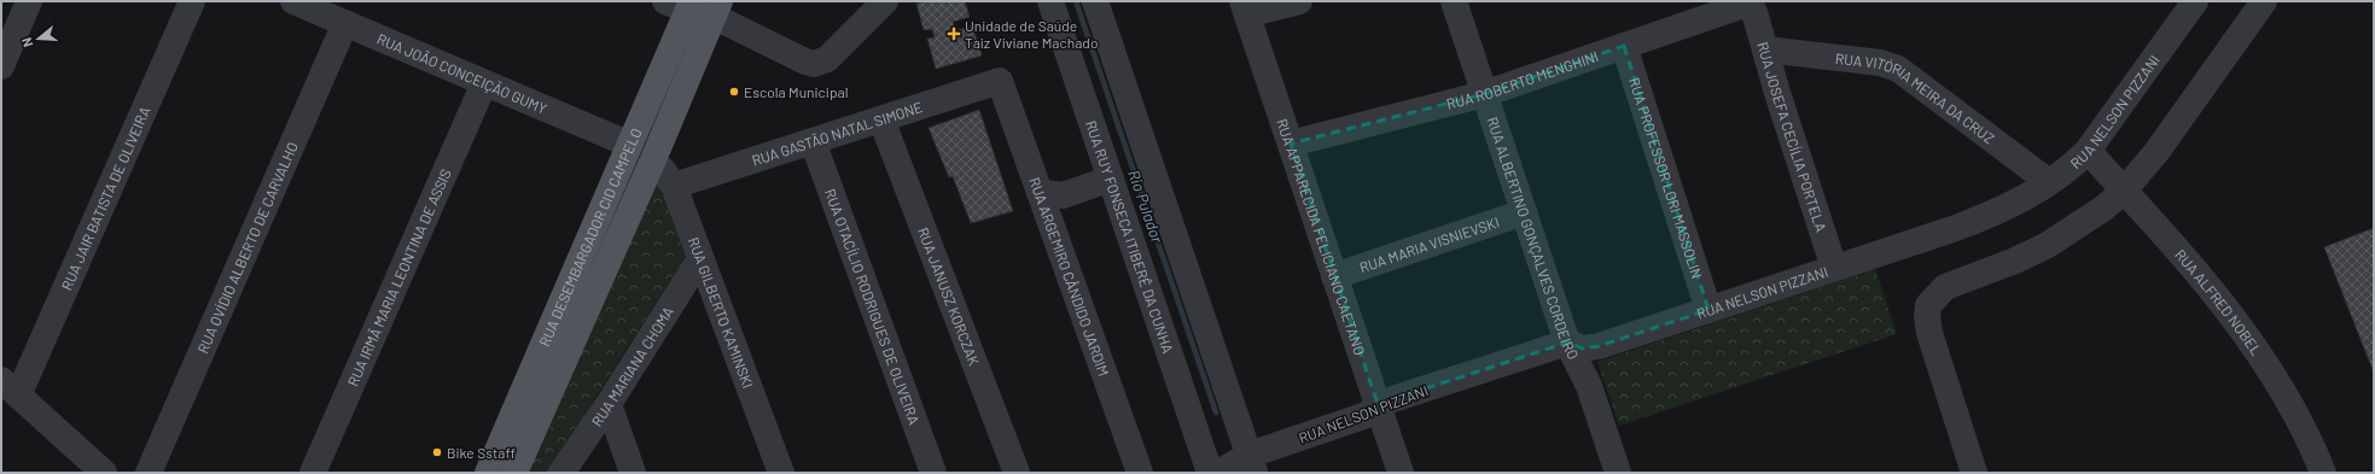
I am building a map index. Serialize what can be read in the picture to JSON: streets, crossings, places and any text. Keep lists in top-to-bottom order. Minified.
{"streets":{"main road":["RUA DESEMBARGADOR CID CAMPELO"],"street":["RUA JOÃO CONCEIÇÃO GUMY","RUA ROBERTO MENGHINI","RUA VITÓRIA MEIRA DA CRUZ","RUA NELSON PIZZANI","RUA GASTÃO NATAL SIMONE","RUA JOSEFA CECÍLIA PORTELA","RUA PROFESSOR LORI MASSOLIN","RUA JAIR BATISTA DE OLIVEIRA","RUA RUY FONSECA ITIBERÊ DA CUNHA","RUA APPARECIDA FELICIANO CAETANO","RUA ALBERTINO GONÇALVES CORDEIRO","RUA MARIA VISNIEVSKI","RUA OVÍDIO ALBERTO DE CARVALHO","RUA IRMÃ MARIA LEONTINA DE ASSIS","RUA ARGEMIRO CÂNDIDO JARDIM","RUA JANUSZ KORCZAK","RUA ALFRED NOBEL","RUA OTACÍLIO RODRIGUES DE OLIVEIRA","RUA GILBERTO KAMINSKI","RUA MARIANA CHOMA"]},"crossings":[["RUA JOÃO CONCEIÇÃO GUMY","RUA DESEMBARGADOR CID CAMPELO"],["RUA JOÃO CONCEIÇÃO GUMY","RUA OVÍDIO ALBERTO DE CARVALHO"],["RUA JOÃO CONCEIÇÃO GUMY","RUA IRMÃ MARIA LEONTINA DE ASSIS"],["RUA ROBERTO MENGHINI","RUA JOSEFA CECÍLIA PORTELA"],["RUA ROBERTO MENGHINI","RUA PROFESSOR LORI MASSOLIN"],["RUA ROBERTO MENGHINI","RUA APPARECIDA FELICIANO CAETANO"],["RUA ROBERTO MENGHINI","RUA ALBERTINO GONÇALVES CORDEIRO"],["RUA VITÓRIA MEIRA DA CRUZ","RUA NELSON PIZZANI"],["RUA VITÓRIA MEIRA DA CRUZ","RUA JOSEFA CECÍLIA PORTELA"],["RUA NELSON PIZZANI","RUA JOSEFA CECÍLIA PORTELA"],["RUA NELSON PIZZANI","RUA PROFESSOR LORI MASSOLIN"],["RUA NELSON PIZZANI","RUA APPARECIDA FELICIANO CAETANO"],["RUA NELSON PIZZANI","RUA ALBERTINO GONÇALVES CORDEIRO"],["RUA NELSON PIZZANI","RUA ALFRED NOBEL"],["RUA GASTÃO NATAL SIMONE","RUA ARGEMIRO CÂNDIDO JARDIM"],["RUA GASTÃO NATAL SIMONE","RUA JANUSZ KORCZAK"],["RUA GASTÃO NATAL SIMONE","RUA OTACÍLIO RODRIGUES DE OLIVEIRA"],["RUA GASTÃO NATAL SIMONE","RUA GILBERTO KAMINSKI"],["RUA DESEMBARGADOR CID CAMPELO","RUA GILBERTO KAMINSKI"],["RUA APPARECIDA FELICIANO CAETANO","RUA MARIA VISNIEVSKI"],["RUA ALBERTINO GONÇALVES CORDEIRO","RUA MARIA VISNIEVSKI"],["RUA GILBERTO KAMINSKI","RUA MARIANA CHOMA"]],"water":["Rio Pulador"],"places":{"health":["Unidade de Saúde Taiz Viviane Machado"],"other":["Escola Municipal","Bike Sstaff"]},"north":"left"}
